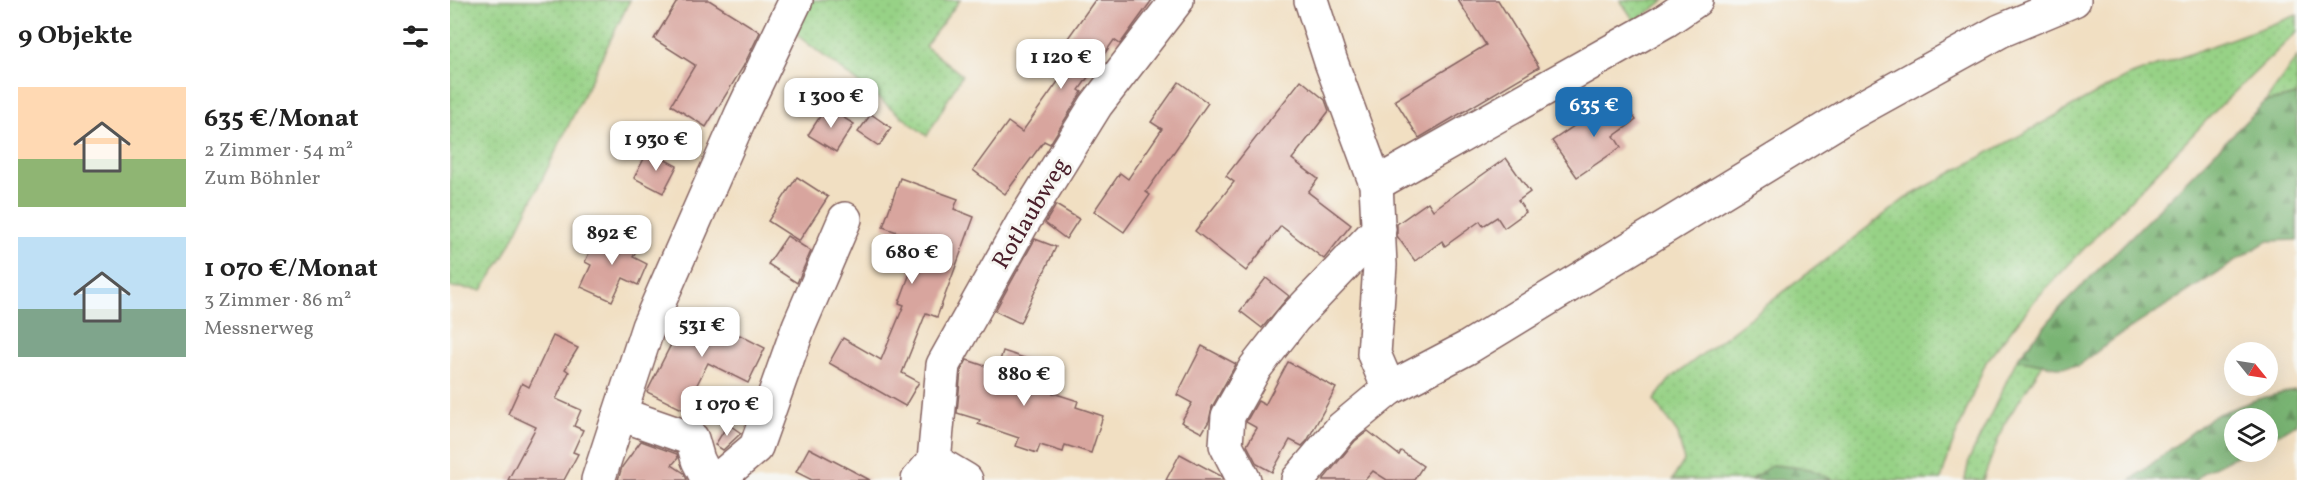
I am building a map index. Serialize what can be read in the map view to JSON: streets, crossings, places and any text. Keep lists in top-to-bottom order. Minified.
{"streets":{"street":["Rotlaubweg"]},"north":"bottom right","page":{"heading":"9 Objekte","price":["1 120 €","1 300 €","635 €","1 930 €","892 €","680 €","531 €","880 €","1 070 €"],"list":[{"name":"635 €/Monat","note":"2 Zimmer · 54 m² · Zum Böhnler"},{"name":"1 070 €/Monat","note":"3 Zimmer · 86 m² · Messnerweg"}]}}
